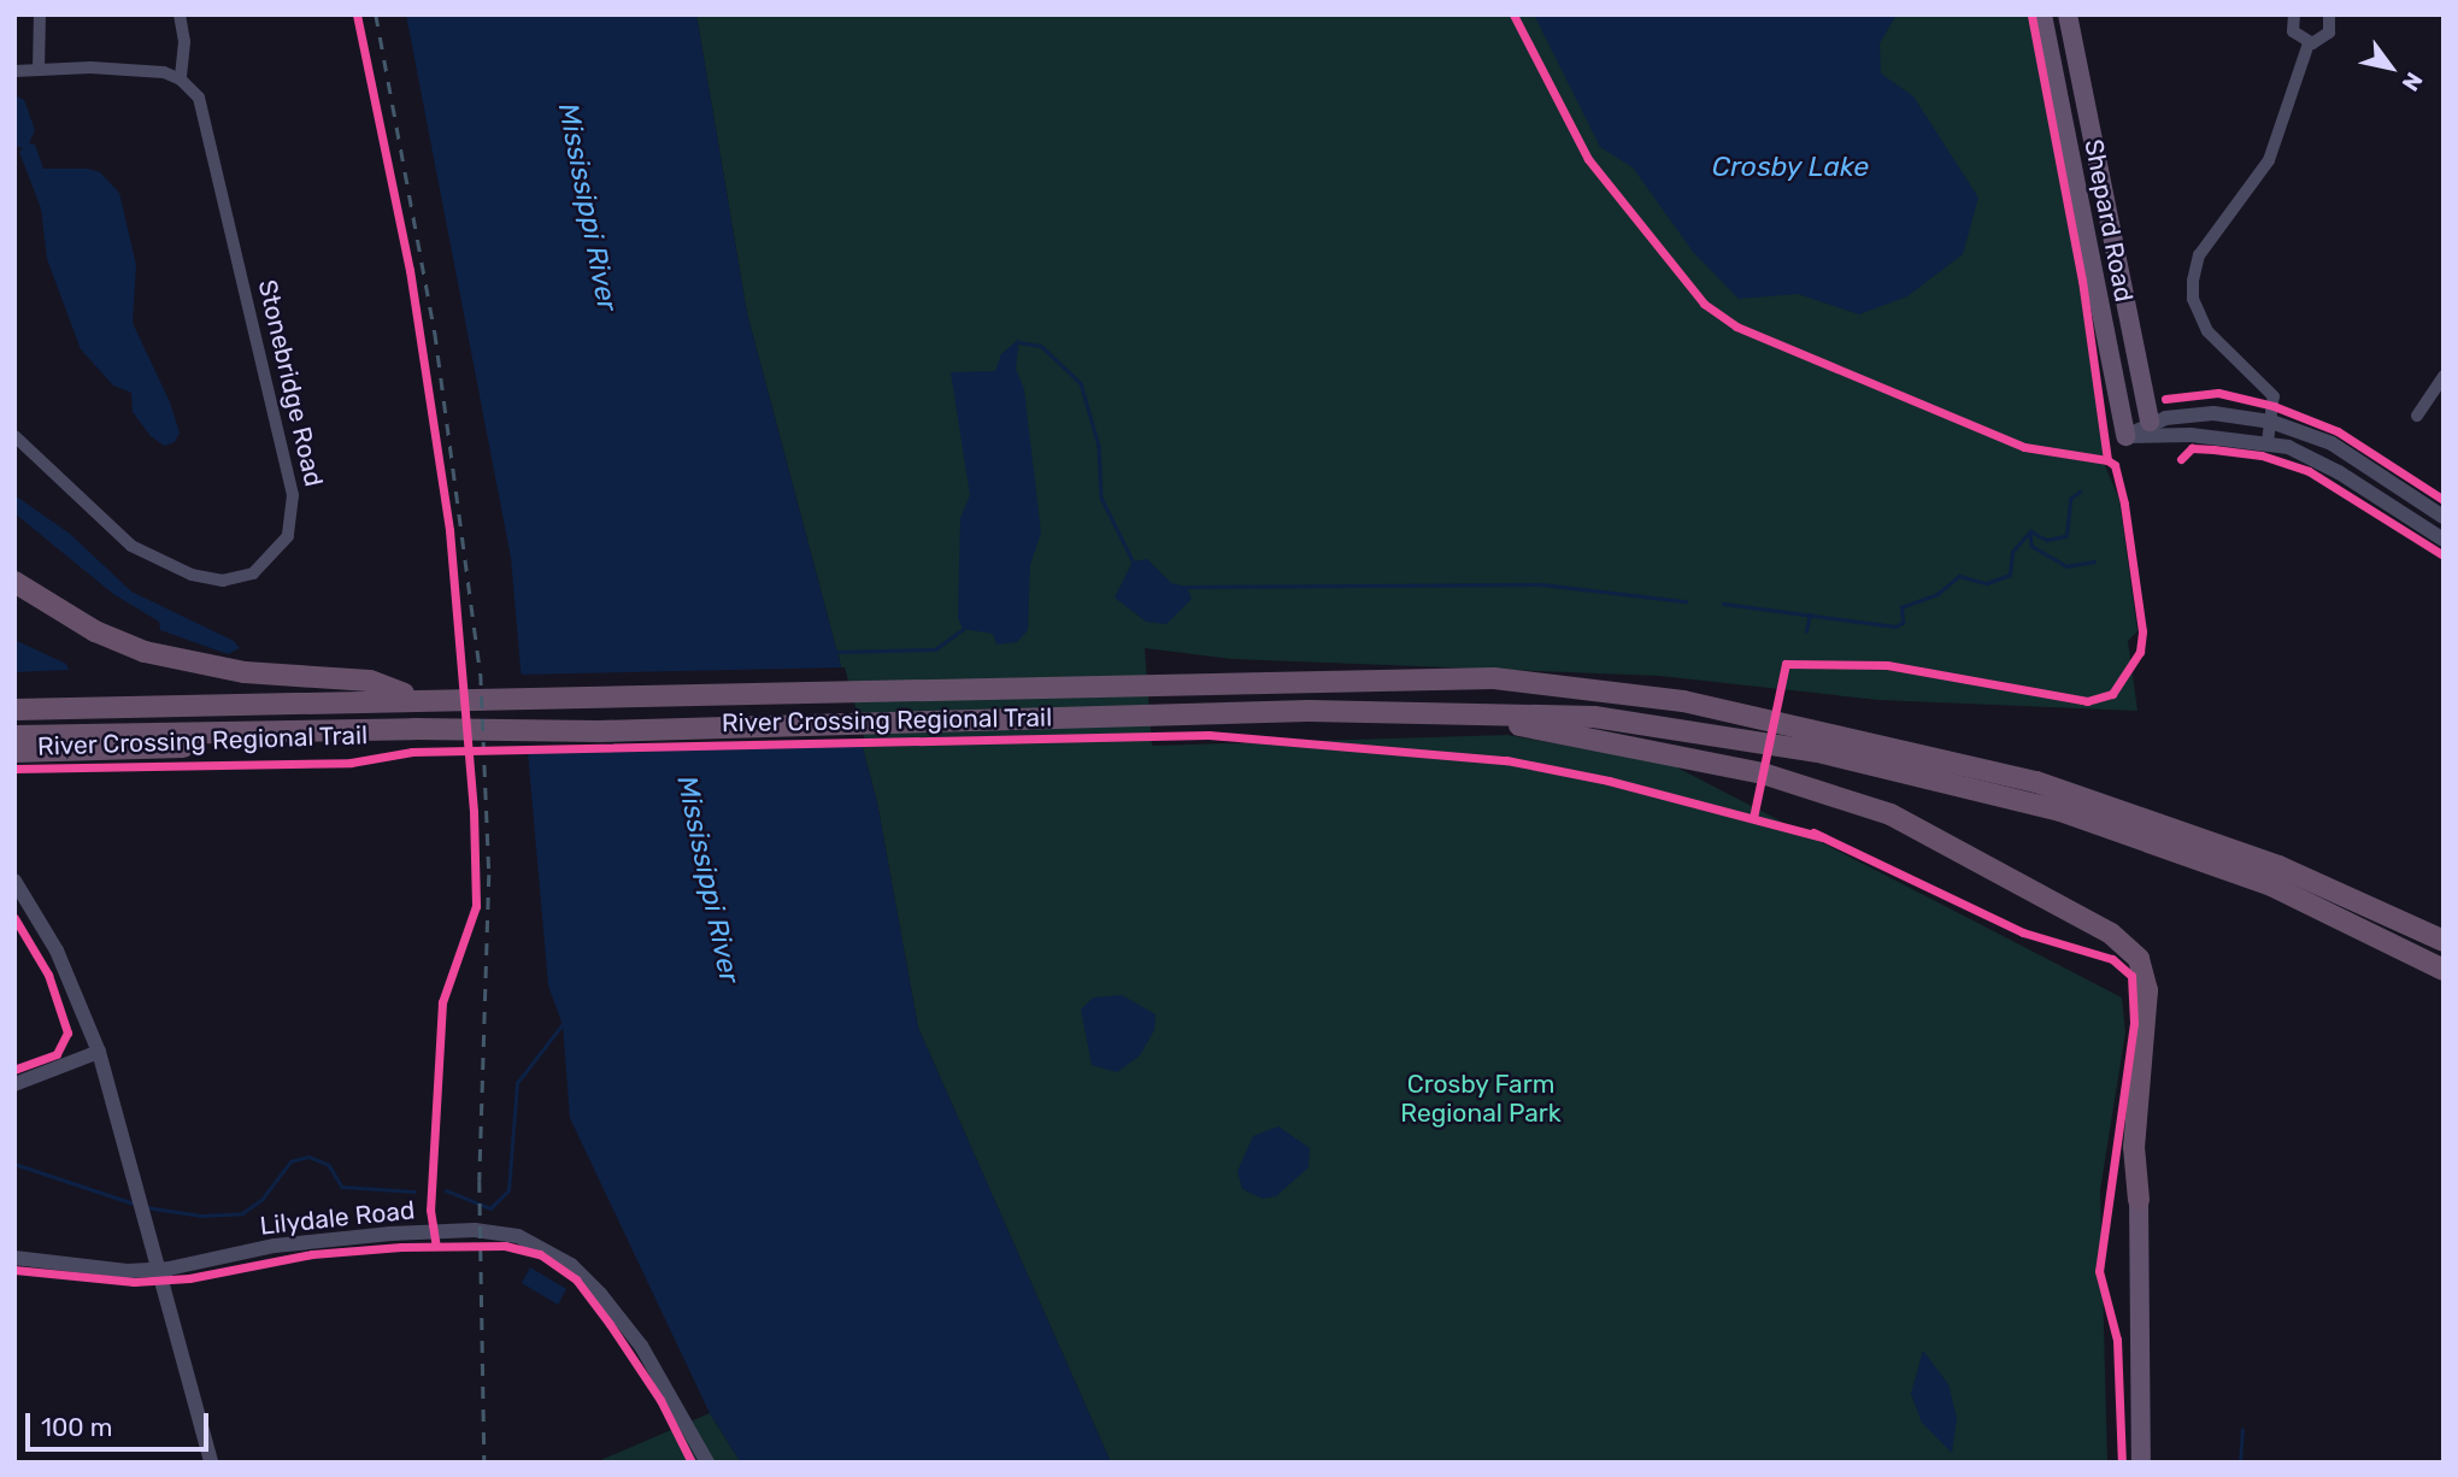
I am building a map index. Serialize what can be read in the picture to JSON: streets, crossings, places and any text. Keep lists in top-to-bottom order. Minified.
{"streets":{"highway":["Shepard Road"],"street":["Stonebridge Road","Lilydale Road"],"cycle path":["River Crossing Regional Trail"]},"water":["Crosby Lake","Mississippi River"],"parks":["Crosby Farm Regional Park"],"scale_bar":"100 m","north":"bottom right"}
